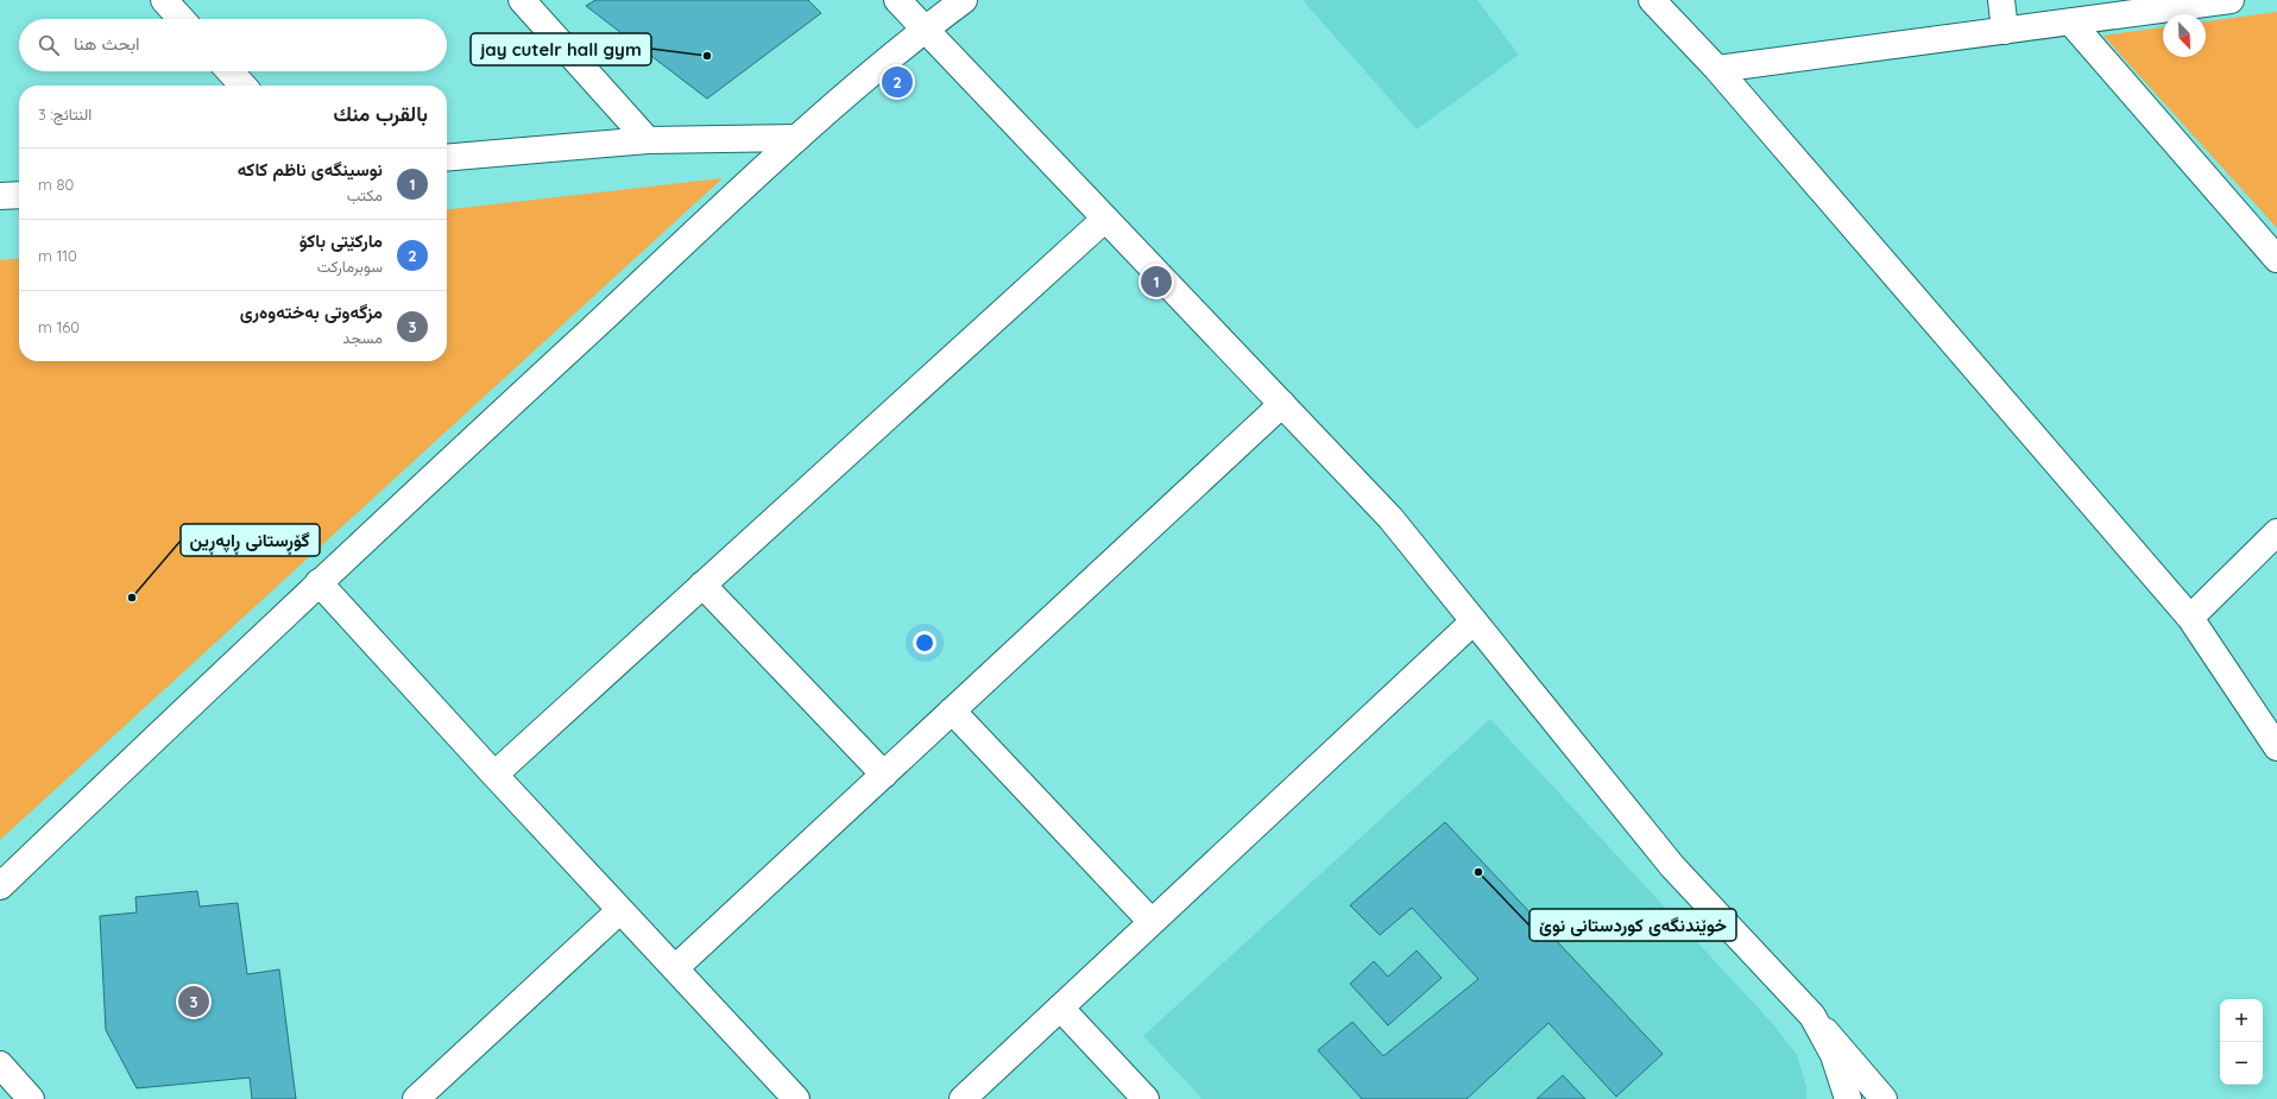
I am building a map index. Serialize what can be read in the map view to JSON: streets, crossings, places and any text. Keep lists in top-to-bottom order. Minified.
{"places":["jay cutelr hall gym","گۆڕستانی ڕاپەڕین","خوێندنگەی کوردستانی نوێ"],"north":"bottom right","page":{"search":"ابحث هنا","pins":["2","1","3"],"heading":["بالقرب منك","النتائج: 3"],"list":[{"mark":"1","name":"نوسینگەی ناظم کاکە","note":"مكتب","value":"80 m"},{"mark":"2","name":"مارکێتی باکۆ","note":"سوبرماركت","value":"110 m"},{"mark":"3","name":"مزگەوتی بەختەوەری","note":"مسجد","value":"160 m"}],"map_buttons":["+","−"]}}
